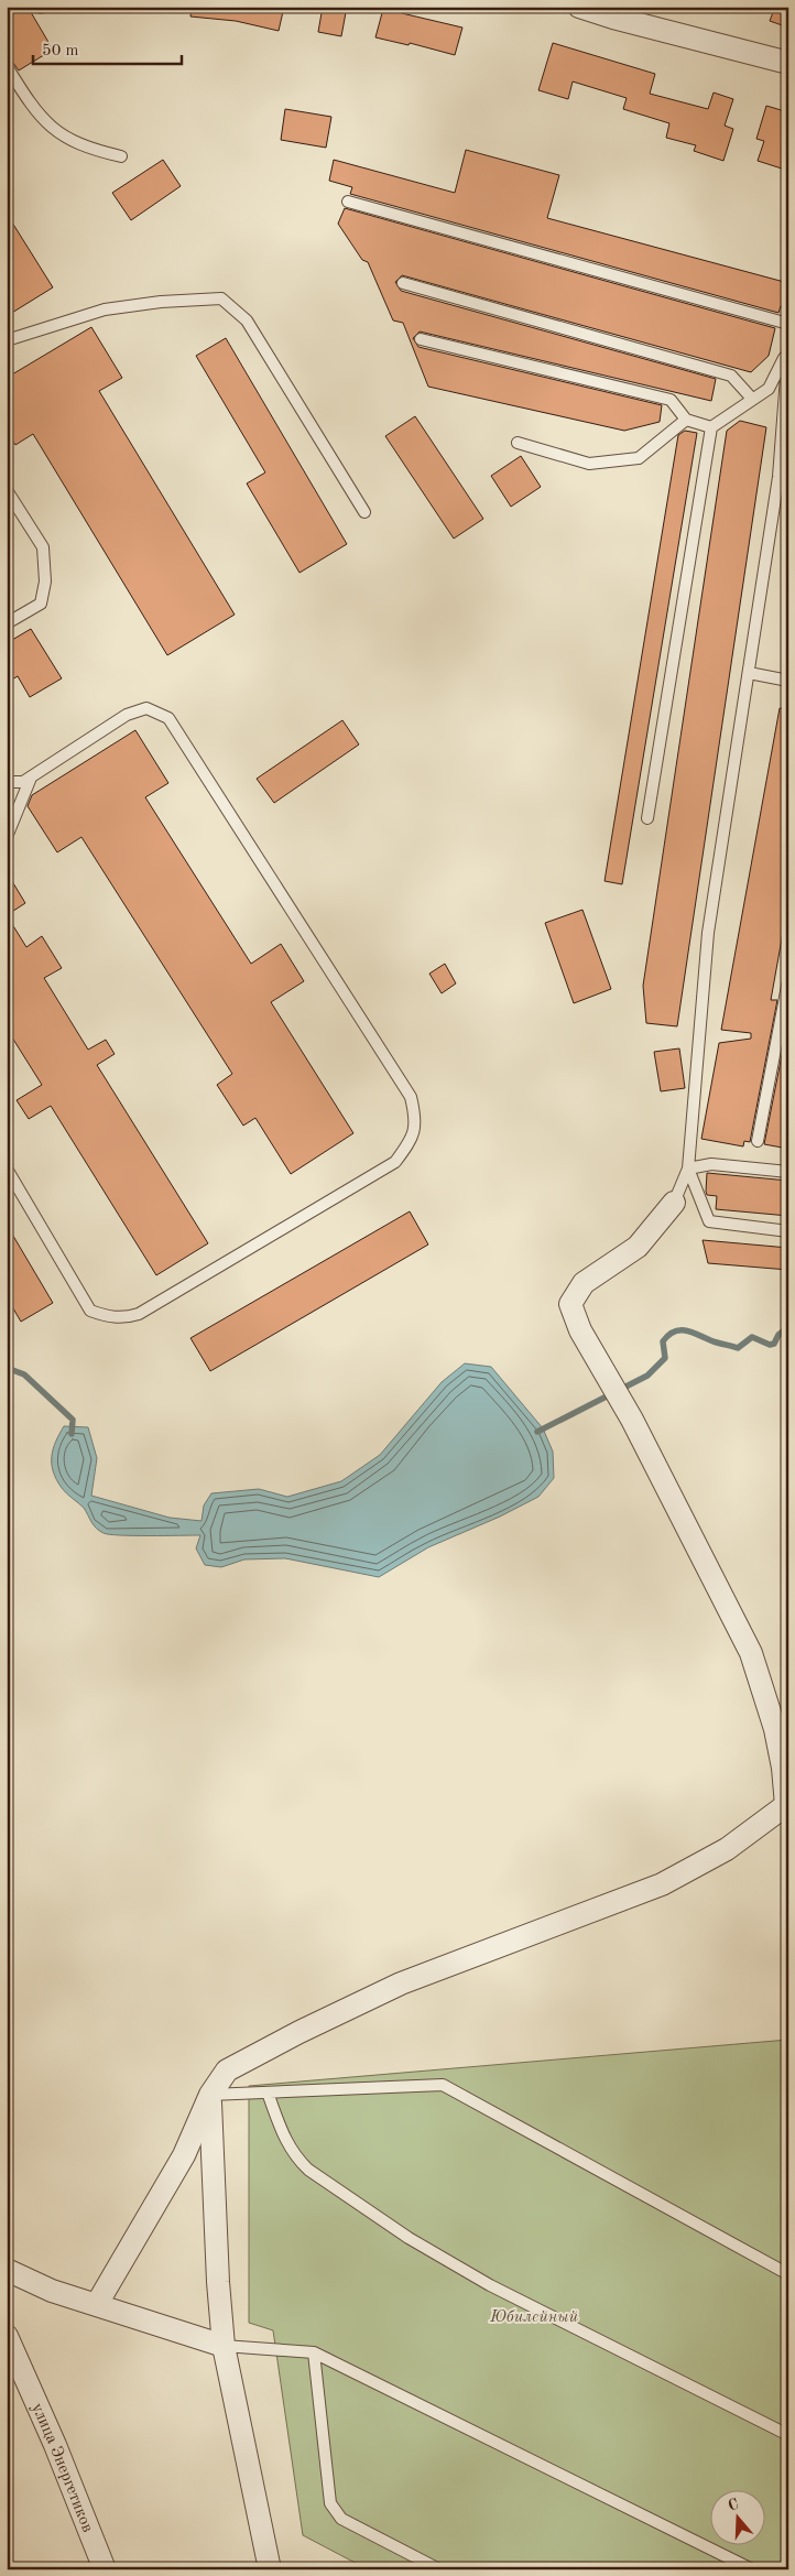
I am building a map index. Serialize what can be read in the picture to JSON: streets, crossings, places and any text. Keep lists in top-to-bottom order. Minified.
{"streets":{"street":["улица Энергетиков"]},"parks":["Юбилейный"],"scale_bar":"50 m","north":"top"}
